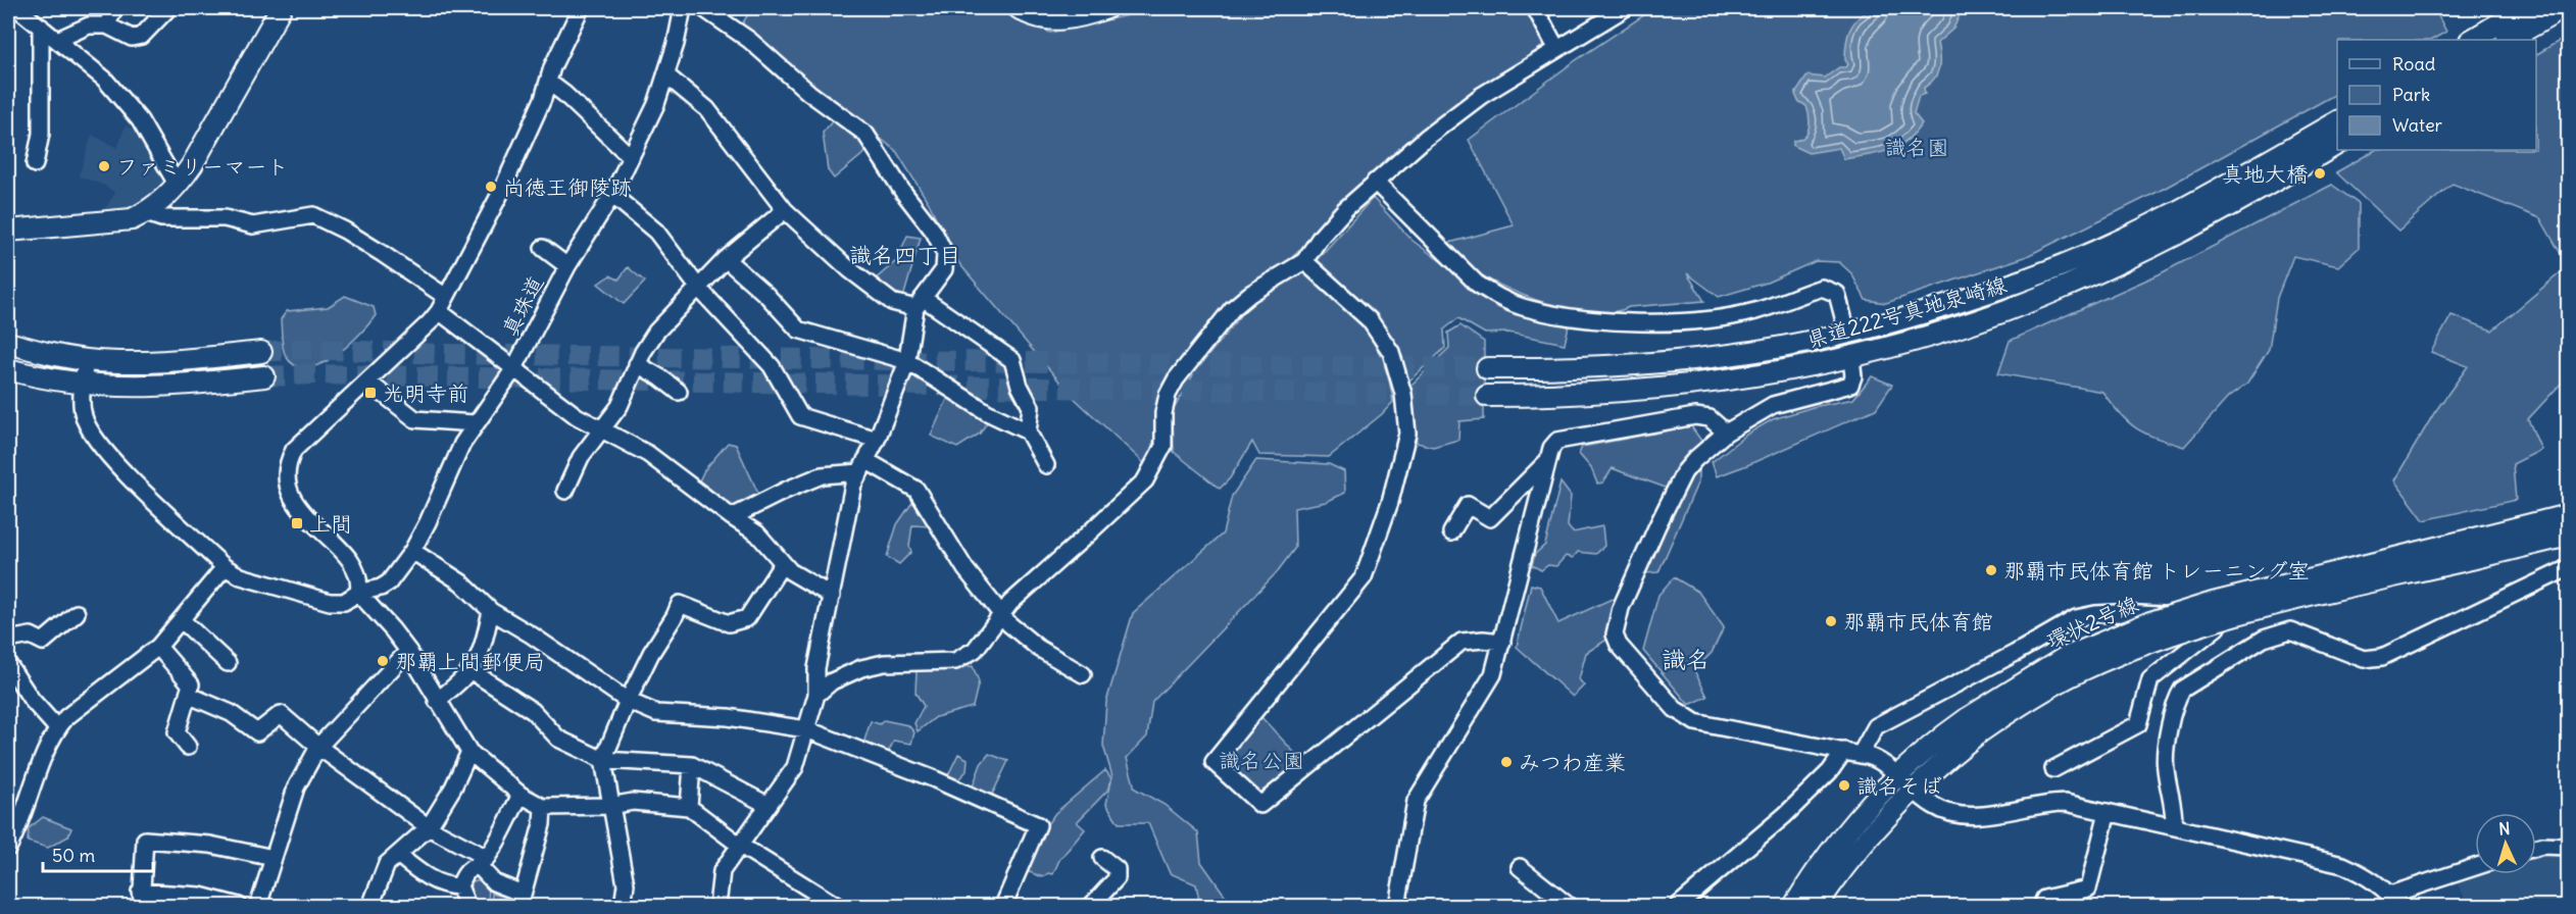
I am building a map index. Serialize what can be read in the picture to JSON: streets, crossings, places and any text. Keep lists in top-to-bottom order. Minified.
{"streets":{"main road":["県道222号真地泉崎線","環状2号線"],"street":["真珠道"]},"districts":["識名四丁目","識名"],"parks":["識名園","識名公園"],"places":{"other":["ファミリーマート","真地大橋","尚徳王御陵跡","那覇市民体育館 トレーニング室","那覇市民体育館","那覇上間郵便局","みつわ産業","識名そば"],"transit":["光明寺前","上間"]},"legend":["Road","Park","Water"],"scale_bar":"50 m","north":"top"}
